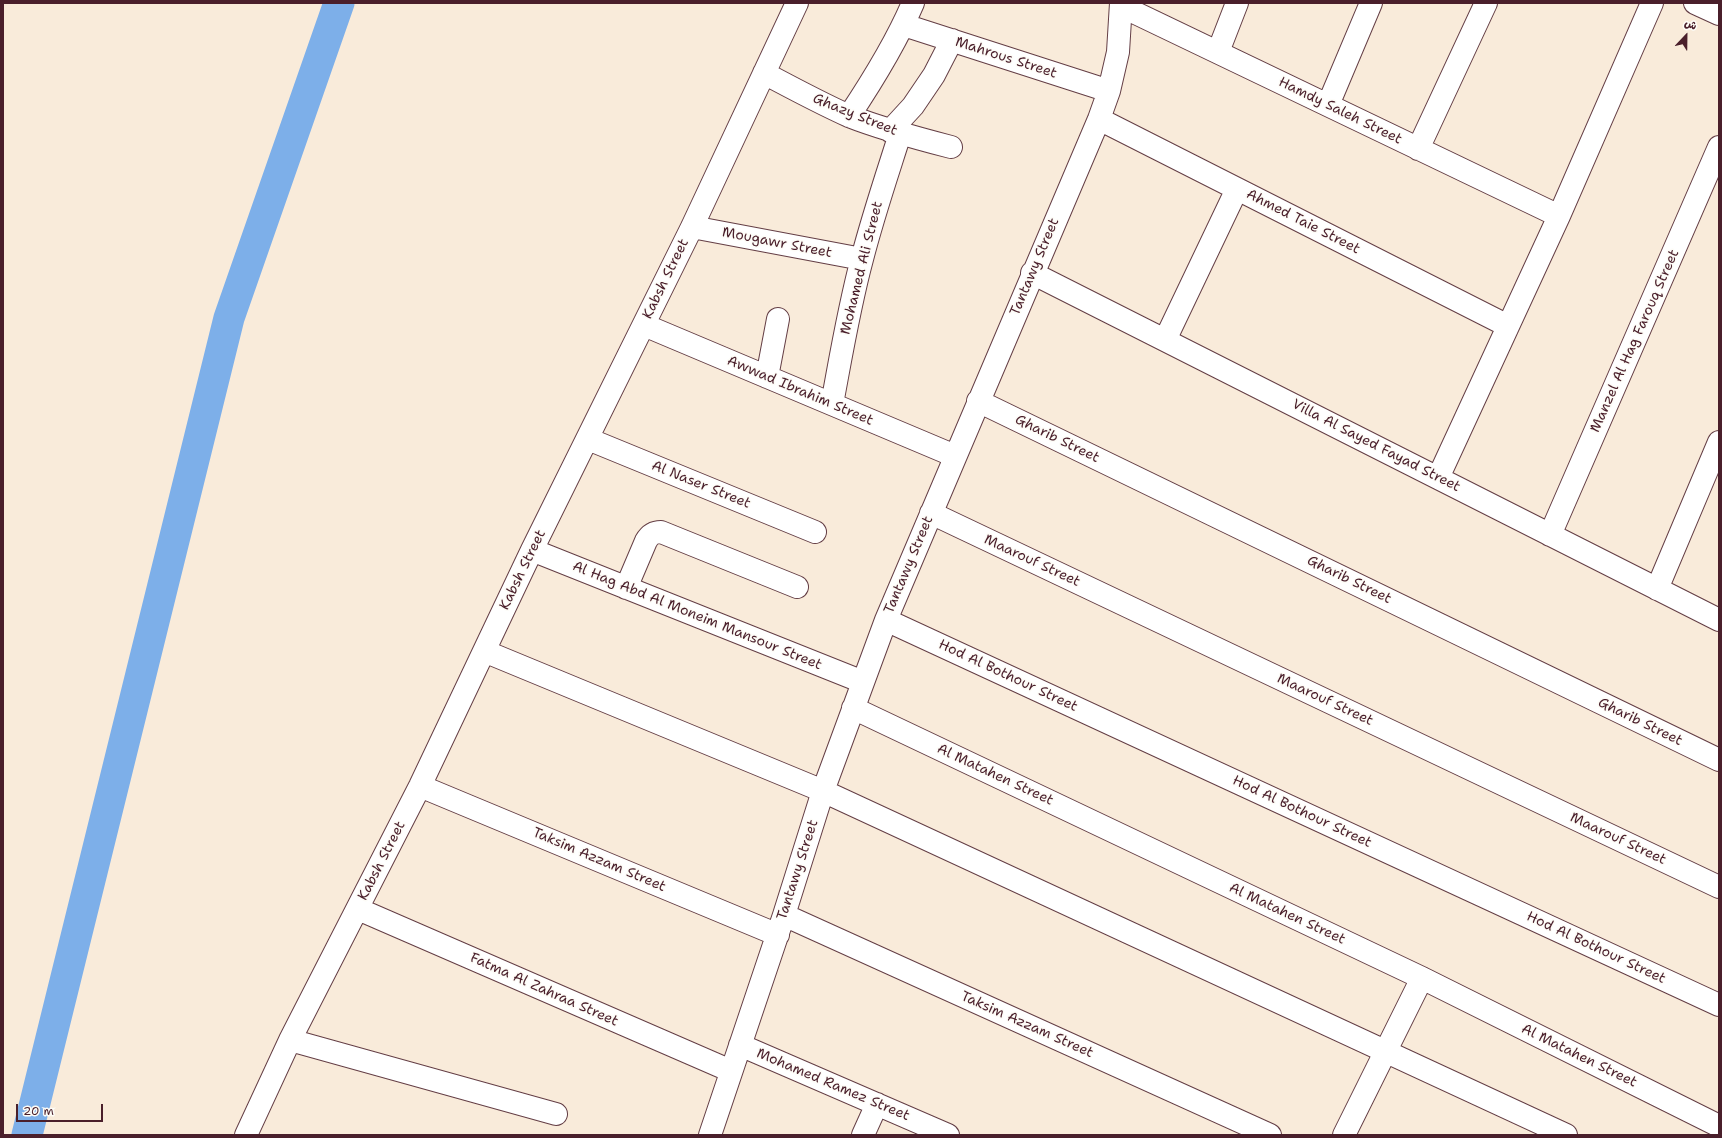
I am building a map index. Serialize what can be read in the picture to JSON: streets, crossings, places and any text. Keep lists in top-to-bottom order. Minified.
{"streets":{"street":["Mahrous Street","Hamdy Saleh Street","Ghazy Street","Ahmed Taie Street","Mougawr Street","Tantawy Street","Mohamed Ali Street","Kabsh Street","Manzel Al Hag Farouq Street","Awwad Ibrahim Street","Gharib Street","Villa Al Sayed Fayad Street","Al Naser Street","Maarouf Street","Al Hag Abd Al Moneim Mansour Street","Hod Al Bothour Street","Al Matahen Street","Taksim Azzam Street","Fatma Al Zahraa Street","Mohamed Ramez Street"]},"crossings":[["Mahrous Street","Tantawy Street"],["Hamdy Saleh Street","Tantawy Street"],["Ghazy Street","Mohamed Ali Street"],["Ghazy Street","Kabsh Street"],["Ahmed Taie Street","Tantawy Street"],["Mougawr Street","Mohamed Ali Street"],["Mougawr Street","Kabsh Street"],["Tantawy Street","Awwad Ibrahim Street"],["Tantawy Street","Gharib Street"],["Tantawy Street","Villa Al Sayed Fayad Street"],["Tantawy Street","Maarouf Street"],["Tantawy Street","Al Hag Abd Al Moneim Mansour Street"],["Tantawy Street","Hod Al Bothour Street"],["Tantawy Street","Al Matahen Street"],["Tantawy Street","Taksim Azzam Street"],["Tantawy Street","Fatma Al Zahraa Street"],["Tantawy Street","Mohamed Ramez Street"],["Mohamed Ali Street","Awwad Ibrahim Street"],["Kabsh Street","Awwad Ibrahim Street"],["Kabsh Street","Al Naser Street"],["Kabsh Street","Al Hag Abd Al Moneim Mansour Street"],["Kabsh Street","Taksim Azzam Street"],["Kabsh Street","Fatma Al Zahraa Street"],["Manzel Al Hag Farouq Street","Villa Al Sayed Fayad Street"]],"scale_bar":"20 m","north":"top"}
